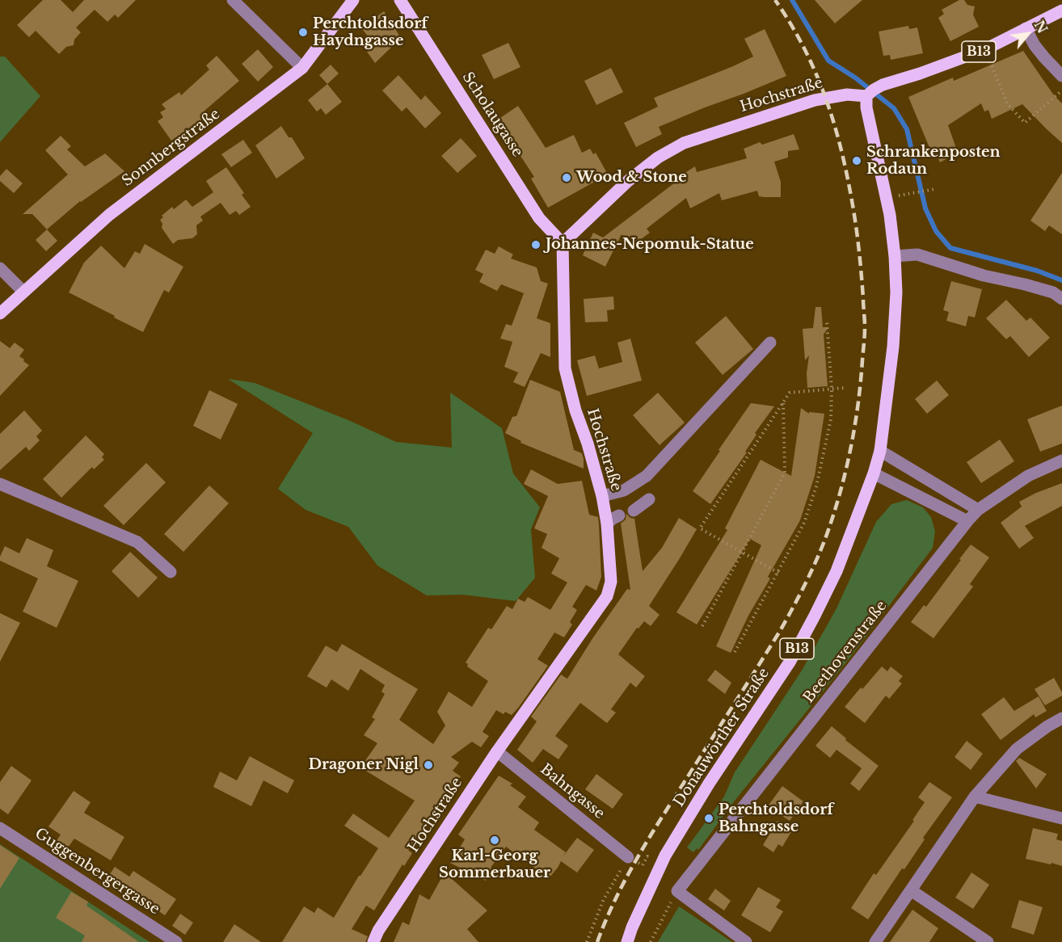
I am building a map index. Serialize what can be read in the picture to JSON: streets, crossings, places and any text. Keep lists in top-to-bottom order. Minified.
{"streets":{"main road":["B13","Hochstraße","Scholaugasse","Sonnbergstraße","Donauwörther Straße"],"street":["Beethovenstraße","Bahngasse","Guggenbergergasse"]},"crossings":[["B13","Hochstraße"],["B13","Donauwörther Straße"],["Hochstraße","Scholaugasse"],["Hochstraße","Donauwörther Straße"],["Hochstraße","Bahngasse"]],"places":["Perchtoldsdorf Haydngasse","Schrankenposten Rodaun","Wood & Stone","Johannes-Nepomuk-Statue","Dragoner Nigl","Perchtoldsdorf Bahngasse","Karl-Georg Sommerbauer"],"north":"top right"}
